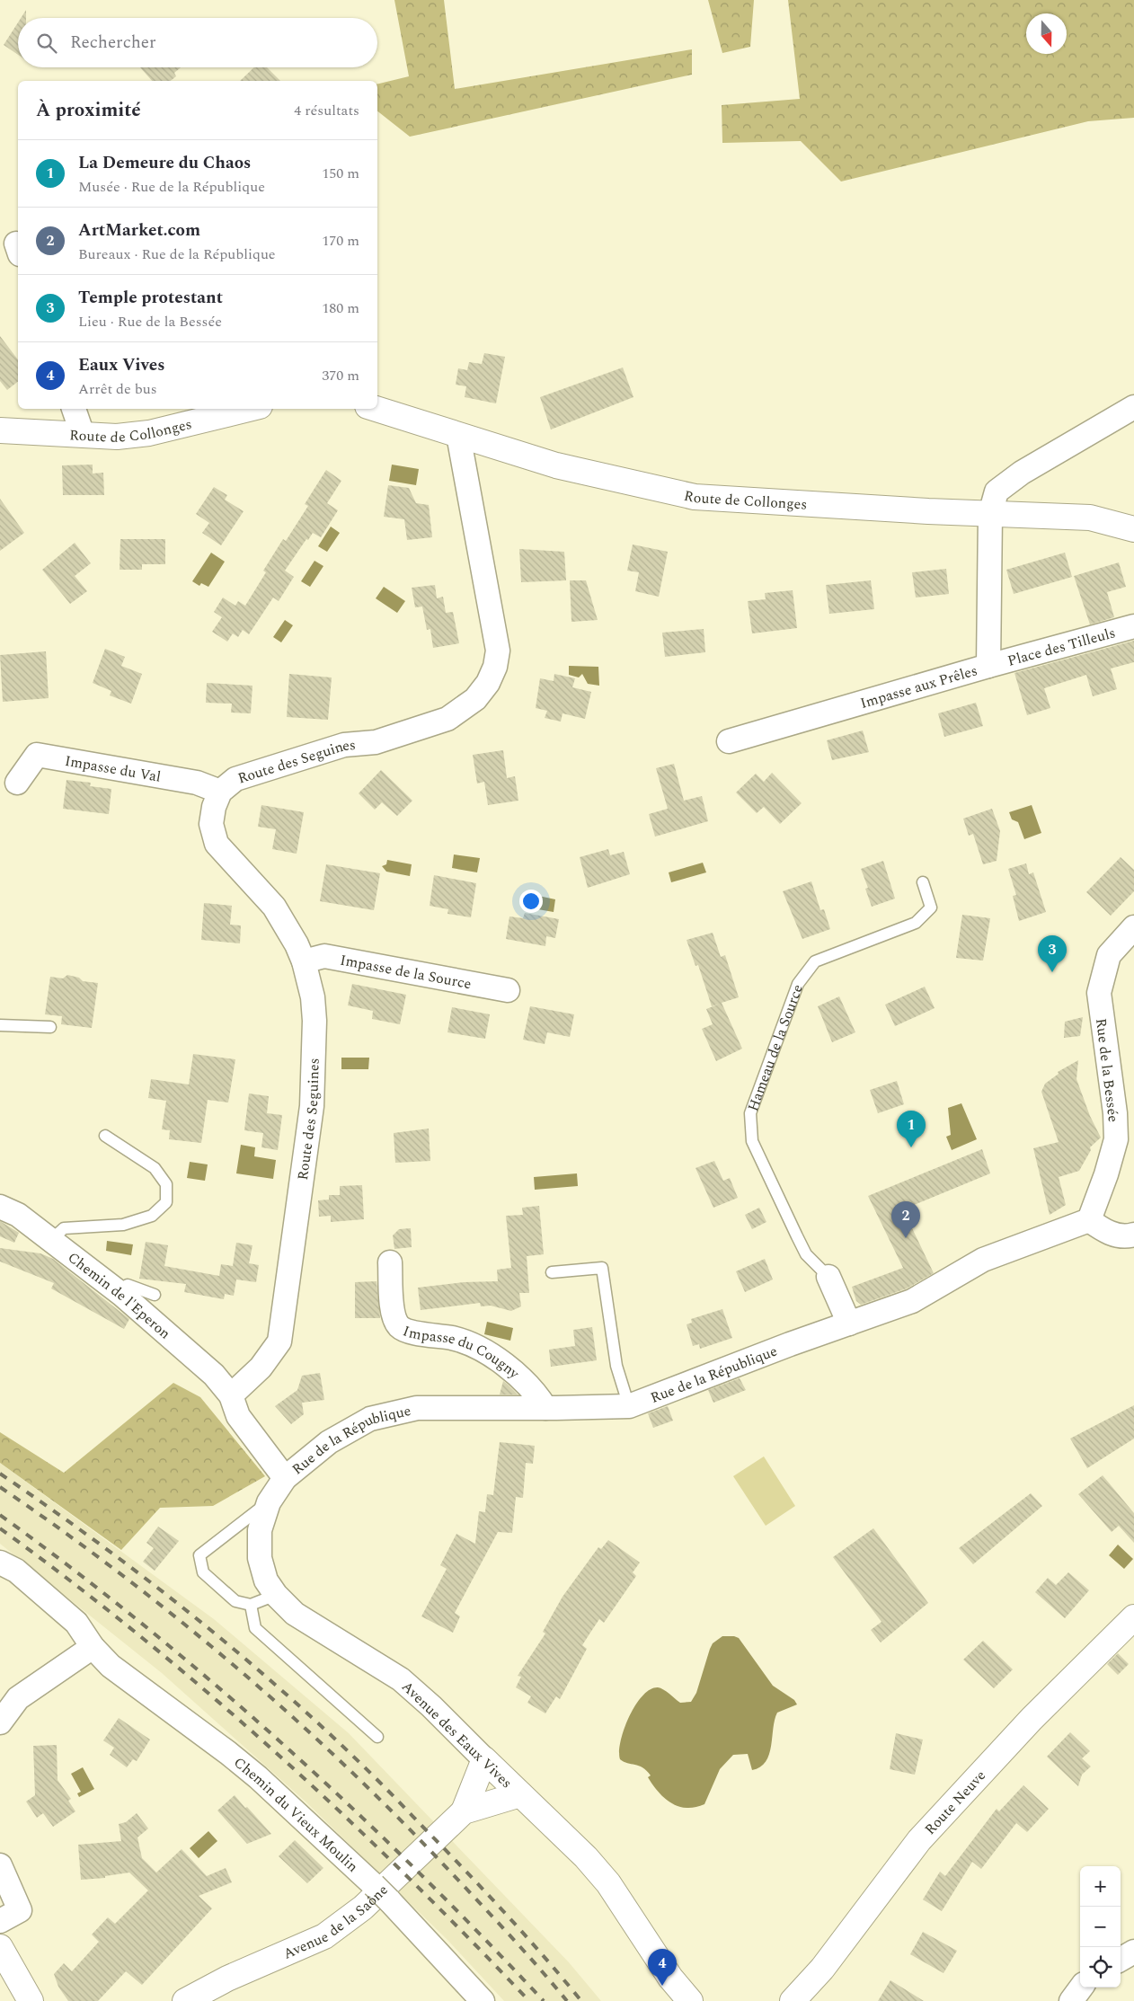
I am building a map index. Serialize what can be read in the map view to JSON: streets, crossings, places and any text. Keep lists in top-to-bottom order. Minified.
{"streets":{"main road":["Route de Collonges","Avenue des Eaux Vives","Route Neuve","Avenue de la Saône"],"street":["Place des Tilleuls","Impasse aux Prêles","Route des Seguines","Impasse du Val","Impasse de la Source","Hameau de la Source","Rue de la Bessée","Chemin de l'Eperon","Impasse du Cougny","Rue de la République","Chemin du Vieux Moulin"]},"crossings":[["Route de Collonges","Impasse aux Prêles"],["Route de Collonges","Route des Seguines"],["Place des Tilleuls","Impasse aux Prêles"],["Route des Seguines","Impasse du Val"],["Route des Seguines","Impasse de la Source"],["Route des Seguines","Chemin de l'Eperon"],["Hameau de la Source","Rue de la République"],["Rue de la Bessée","Rue de la République"],["Impasse du Cougny","Rue de la République"],["Rue de la République","Avenue des Eaux Vives"],["Avenue des Eaux Vives","Avenue de la Saône"]],"north":"bottom","page":{"search":"Rechercher","heading":["À proximité","4 résultats"],"list":[{"mark":"1","name":"La Demeure du Chaos","note":"Musée · Rue de la République","value":"150 m"},{"mark":"2","name":"ArtMarket.com","note":"Bureaux · Rue de la République","value":"170 m"},{"mark":"3","name":"Temple protestant","note":"Lieu · Rue de la Bessée","value":"180 m"},{"mark":"4","name":"Eaux Vives","note":"Arrêt de bus","value":"370 m"}],"pins":["3","1","2","4"],"map_buttons":["+","−"]}}
